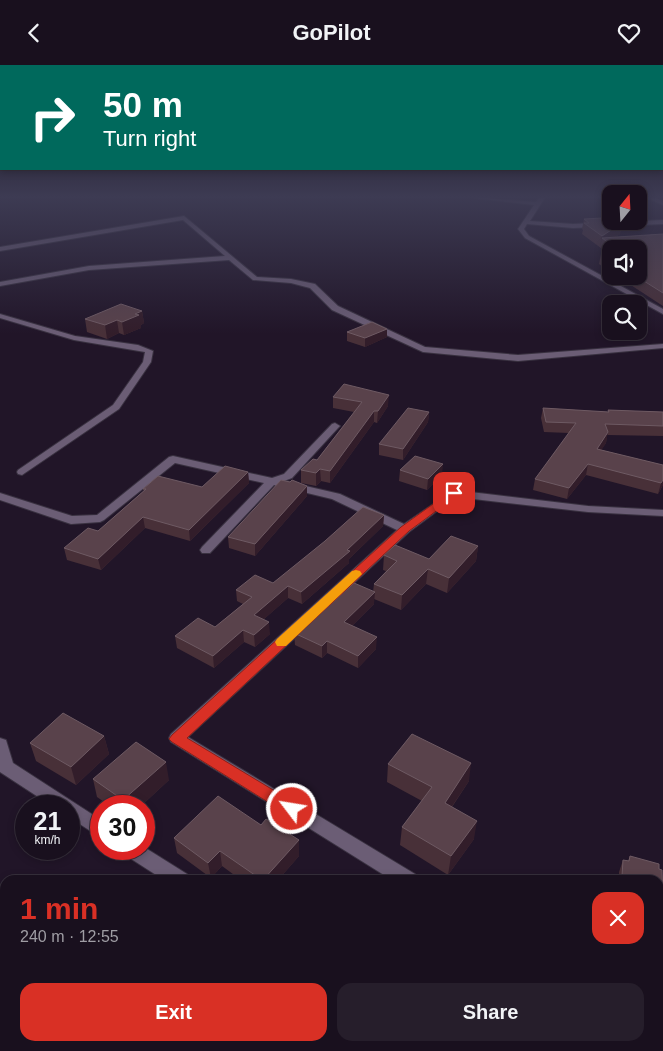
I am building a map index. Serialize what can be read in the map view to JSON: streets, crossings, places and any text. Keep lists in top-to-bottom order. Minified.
{"north":"top","page":{"header":"GoPilot","turn":["50 m","Turn right"],"speed":"21 km/h","limit":"30","heading":["1 min","240 m · 12:55"],"buttons":["Exit","Share"]}}
